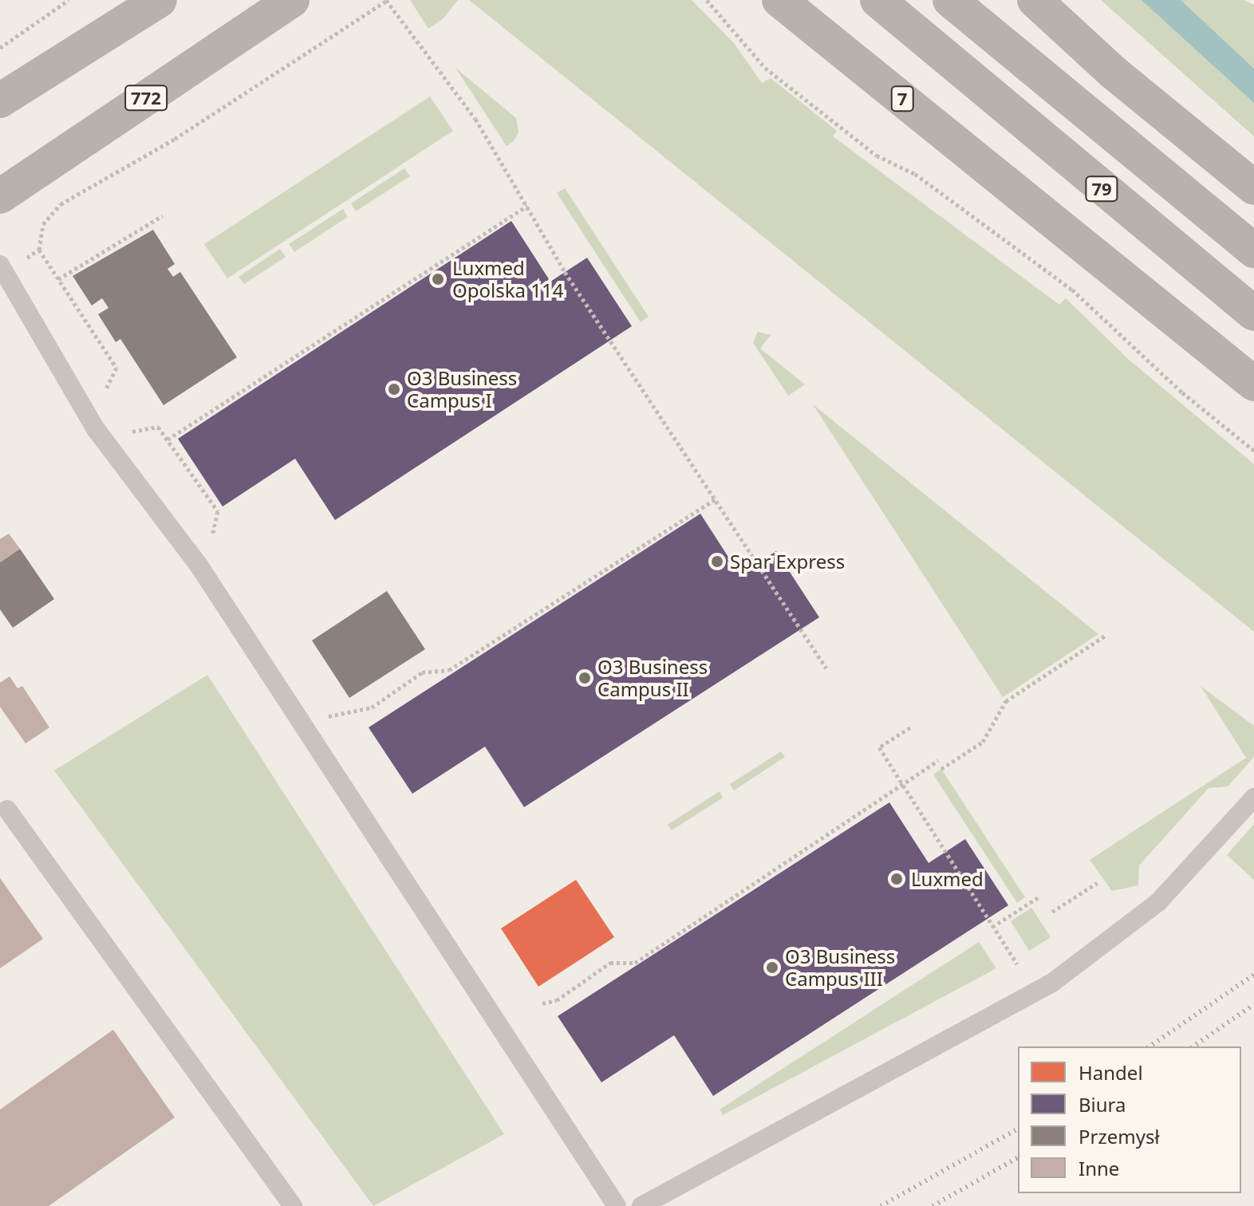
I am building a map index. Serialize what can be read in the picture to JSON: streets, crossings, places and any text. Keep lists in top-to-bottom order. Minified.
{"streets":{"main road":["772","7","79"]},"places":["Luxmed Opolska 114","O3 Business Campus I","Spar Express","O3 Business Campus II","Luxmed","O3 Business Campus III"],"legend":["Handel","Biura","Przemysł","Inne"]}
